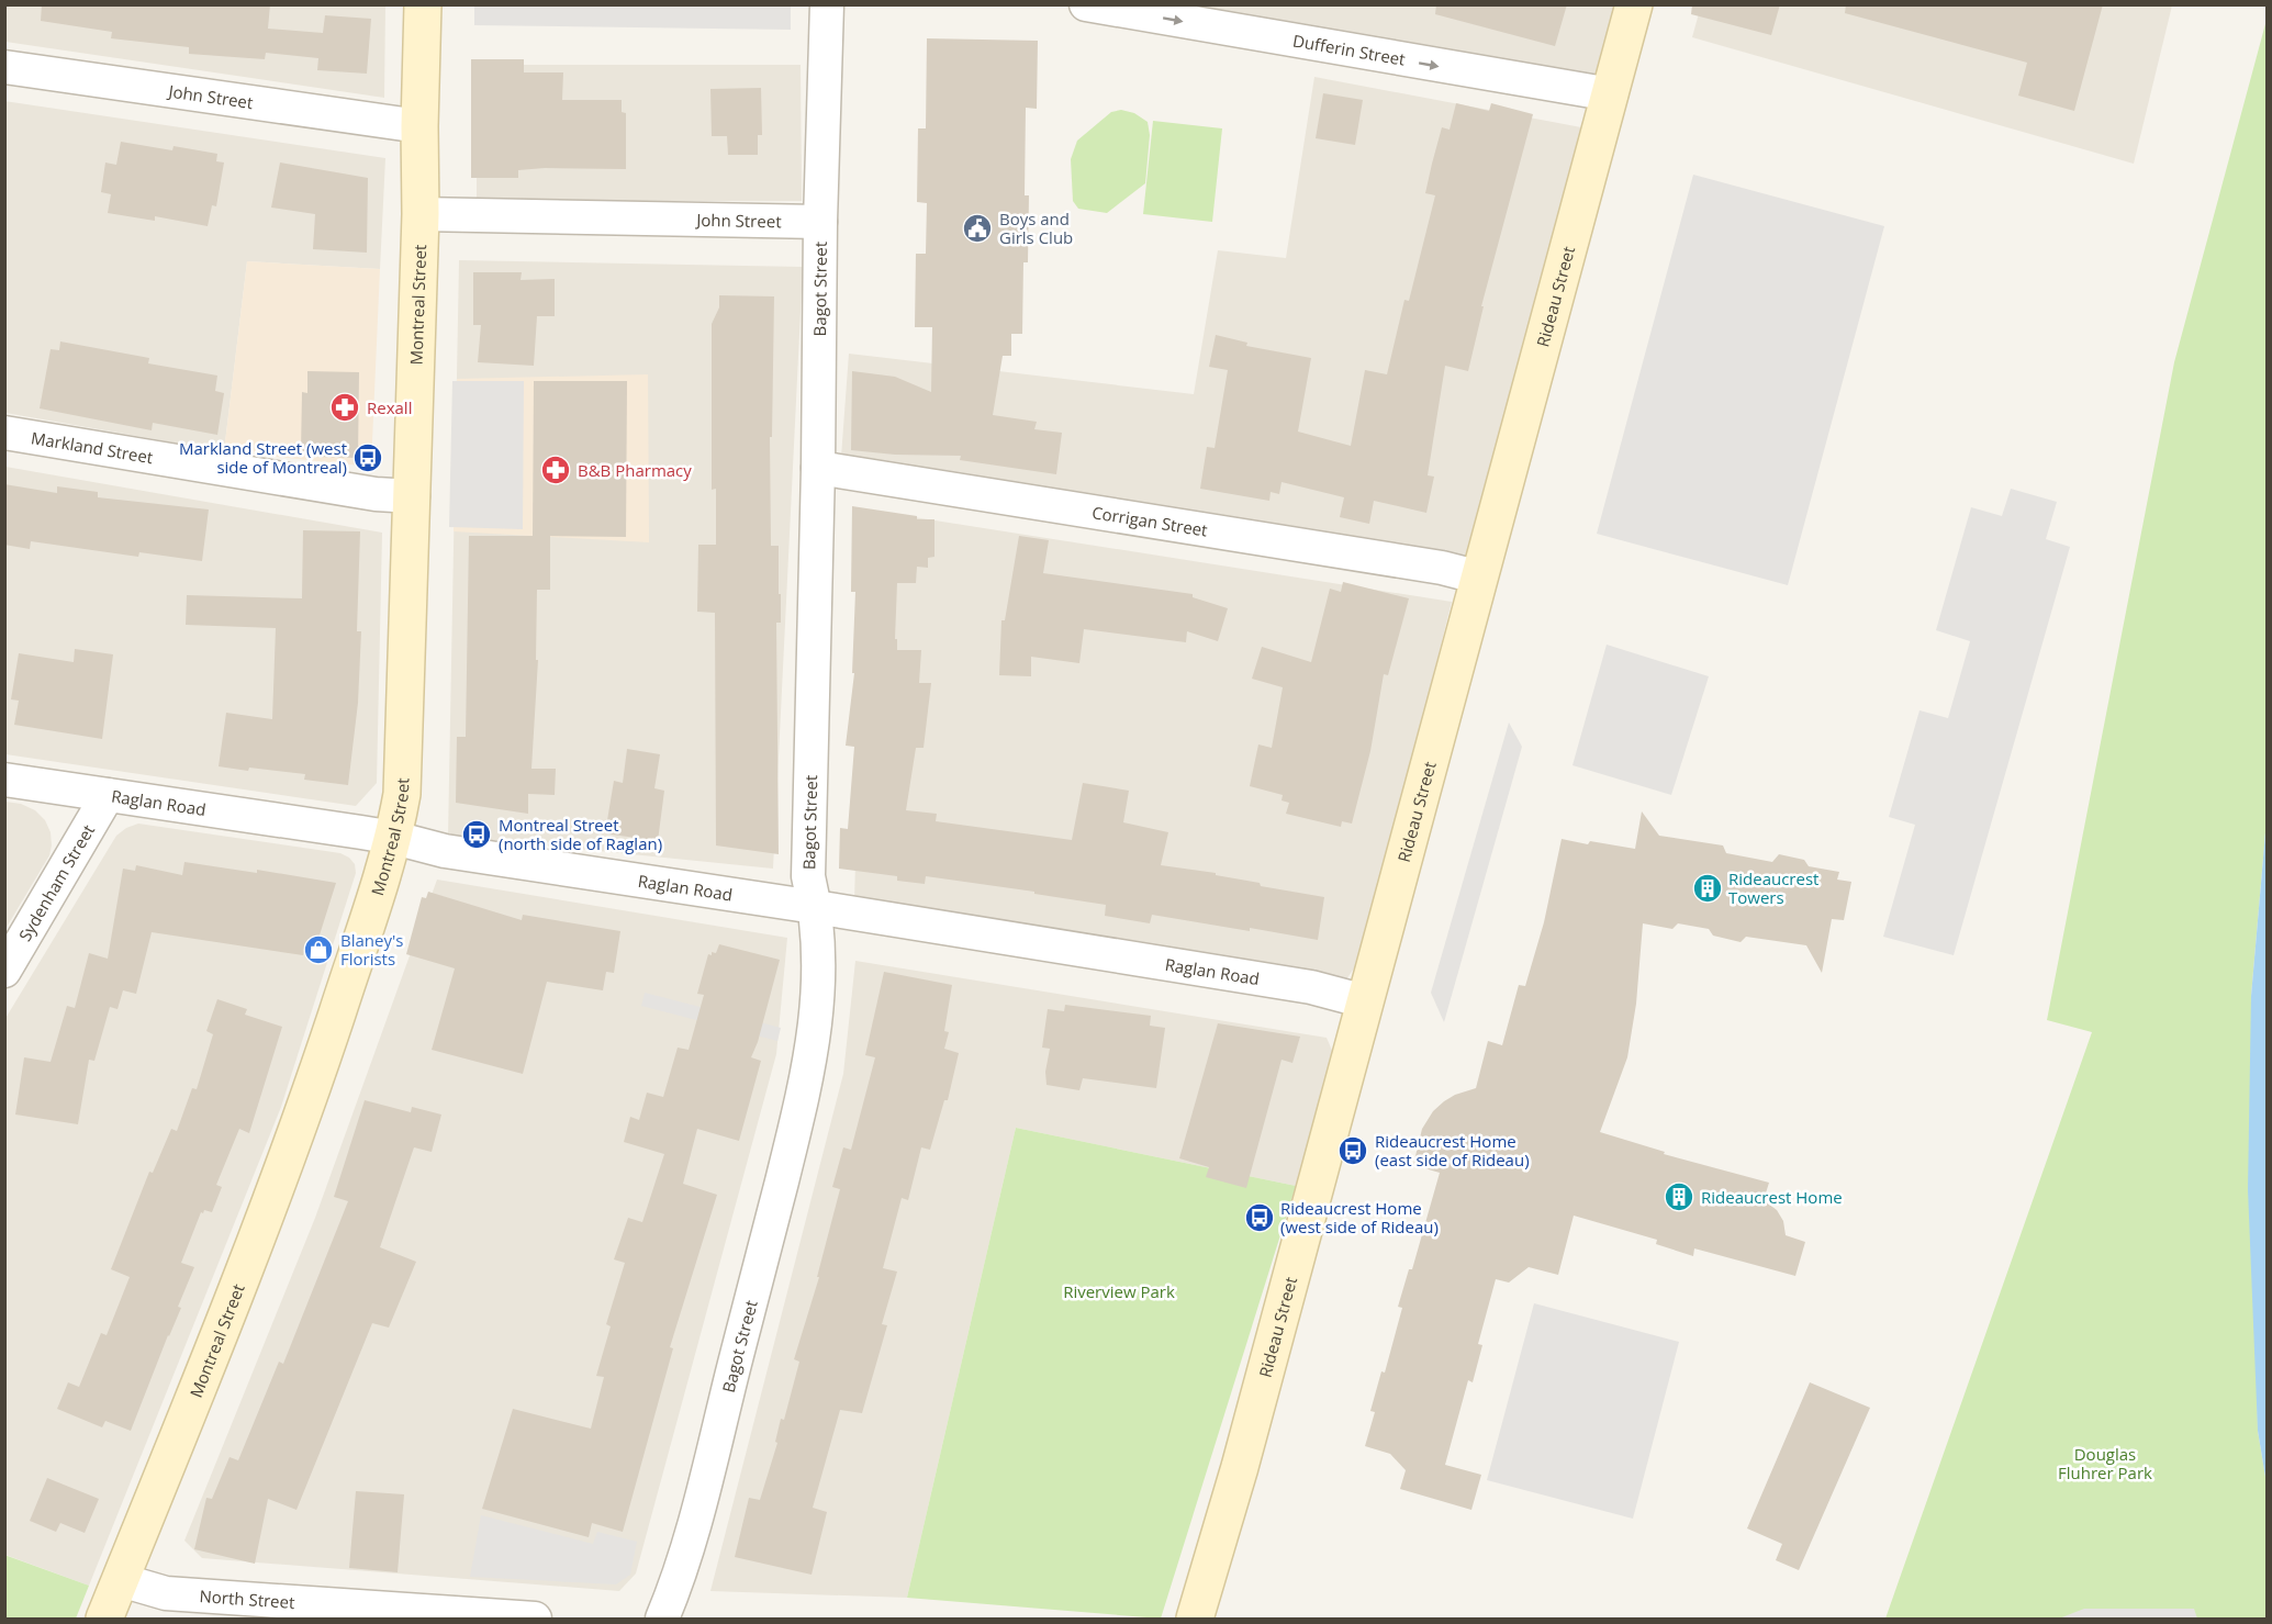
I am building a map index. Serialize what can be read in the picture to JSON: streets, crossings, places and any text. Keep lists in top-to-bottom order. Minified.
{"streets":{"main road":["Rideau Street","Montreal Street"],"street":["Dufferin Street","John Street","Bagot Street","Markland Street","Corrigan Street","Raglan Road","Sydenham Street","North Street"]},"crossings":[["Dufferin Street","Rideau Street"],["John Street","Bagot Street"],["John Street","Montreal Street"],["Bagot Street","Corrigan Street"],["Bagot Street","Raglan Road"],["Rideau Street","Corrigan Street"],["Rideau Street","Raglan Road"],["Montreal Street","Markland Street"],["Montreal Street","Raglan Road"],["Montreal Street","North Street"],["Raglan Road","Sydenham Street"]],"one_way":["Dufferin Street"],"parks":["Riverview Park","Douglas Fluhrer Park"],"places":{"public building":["Boys and Girls Club"],"pharmacy":["Rexall","B&B Pharmacy"],"bus stop":["Markland Street (west side of Montreal)","Montreal Street (north side of Raglan)","Rideaucrest Home (east side of Rideau)","Rideaucrest Home (west side of Rideau)"],"building":["Rideaucrest Towers","Rideaucrest Home"],"shop":["Blaney's Florists"]}}
